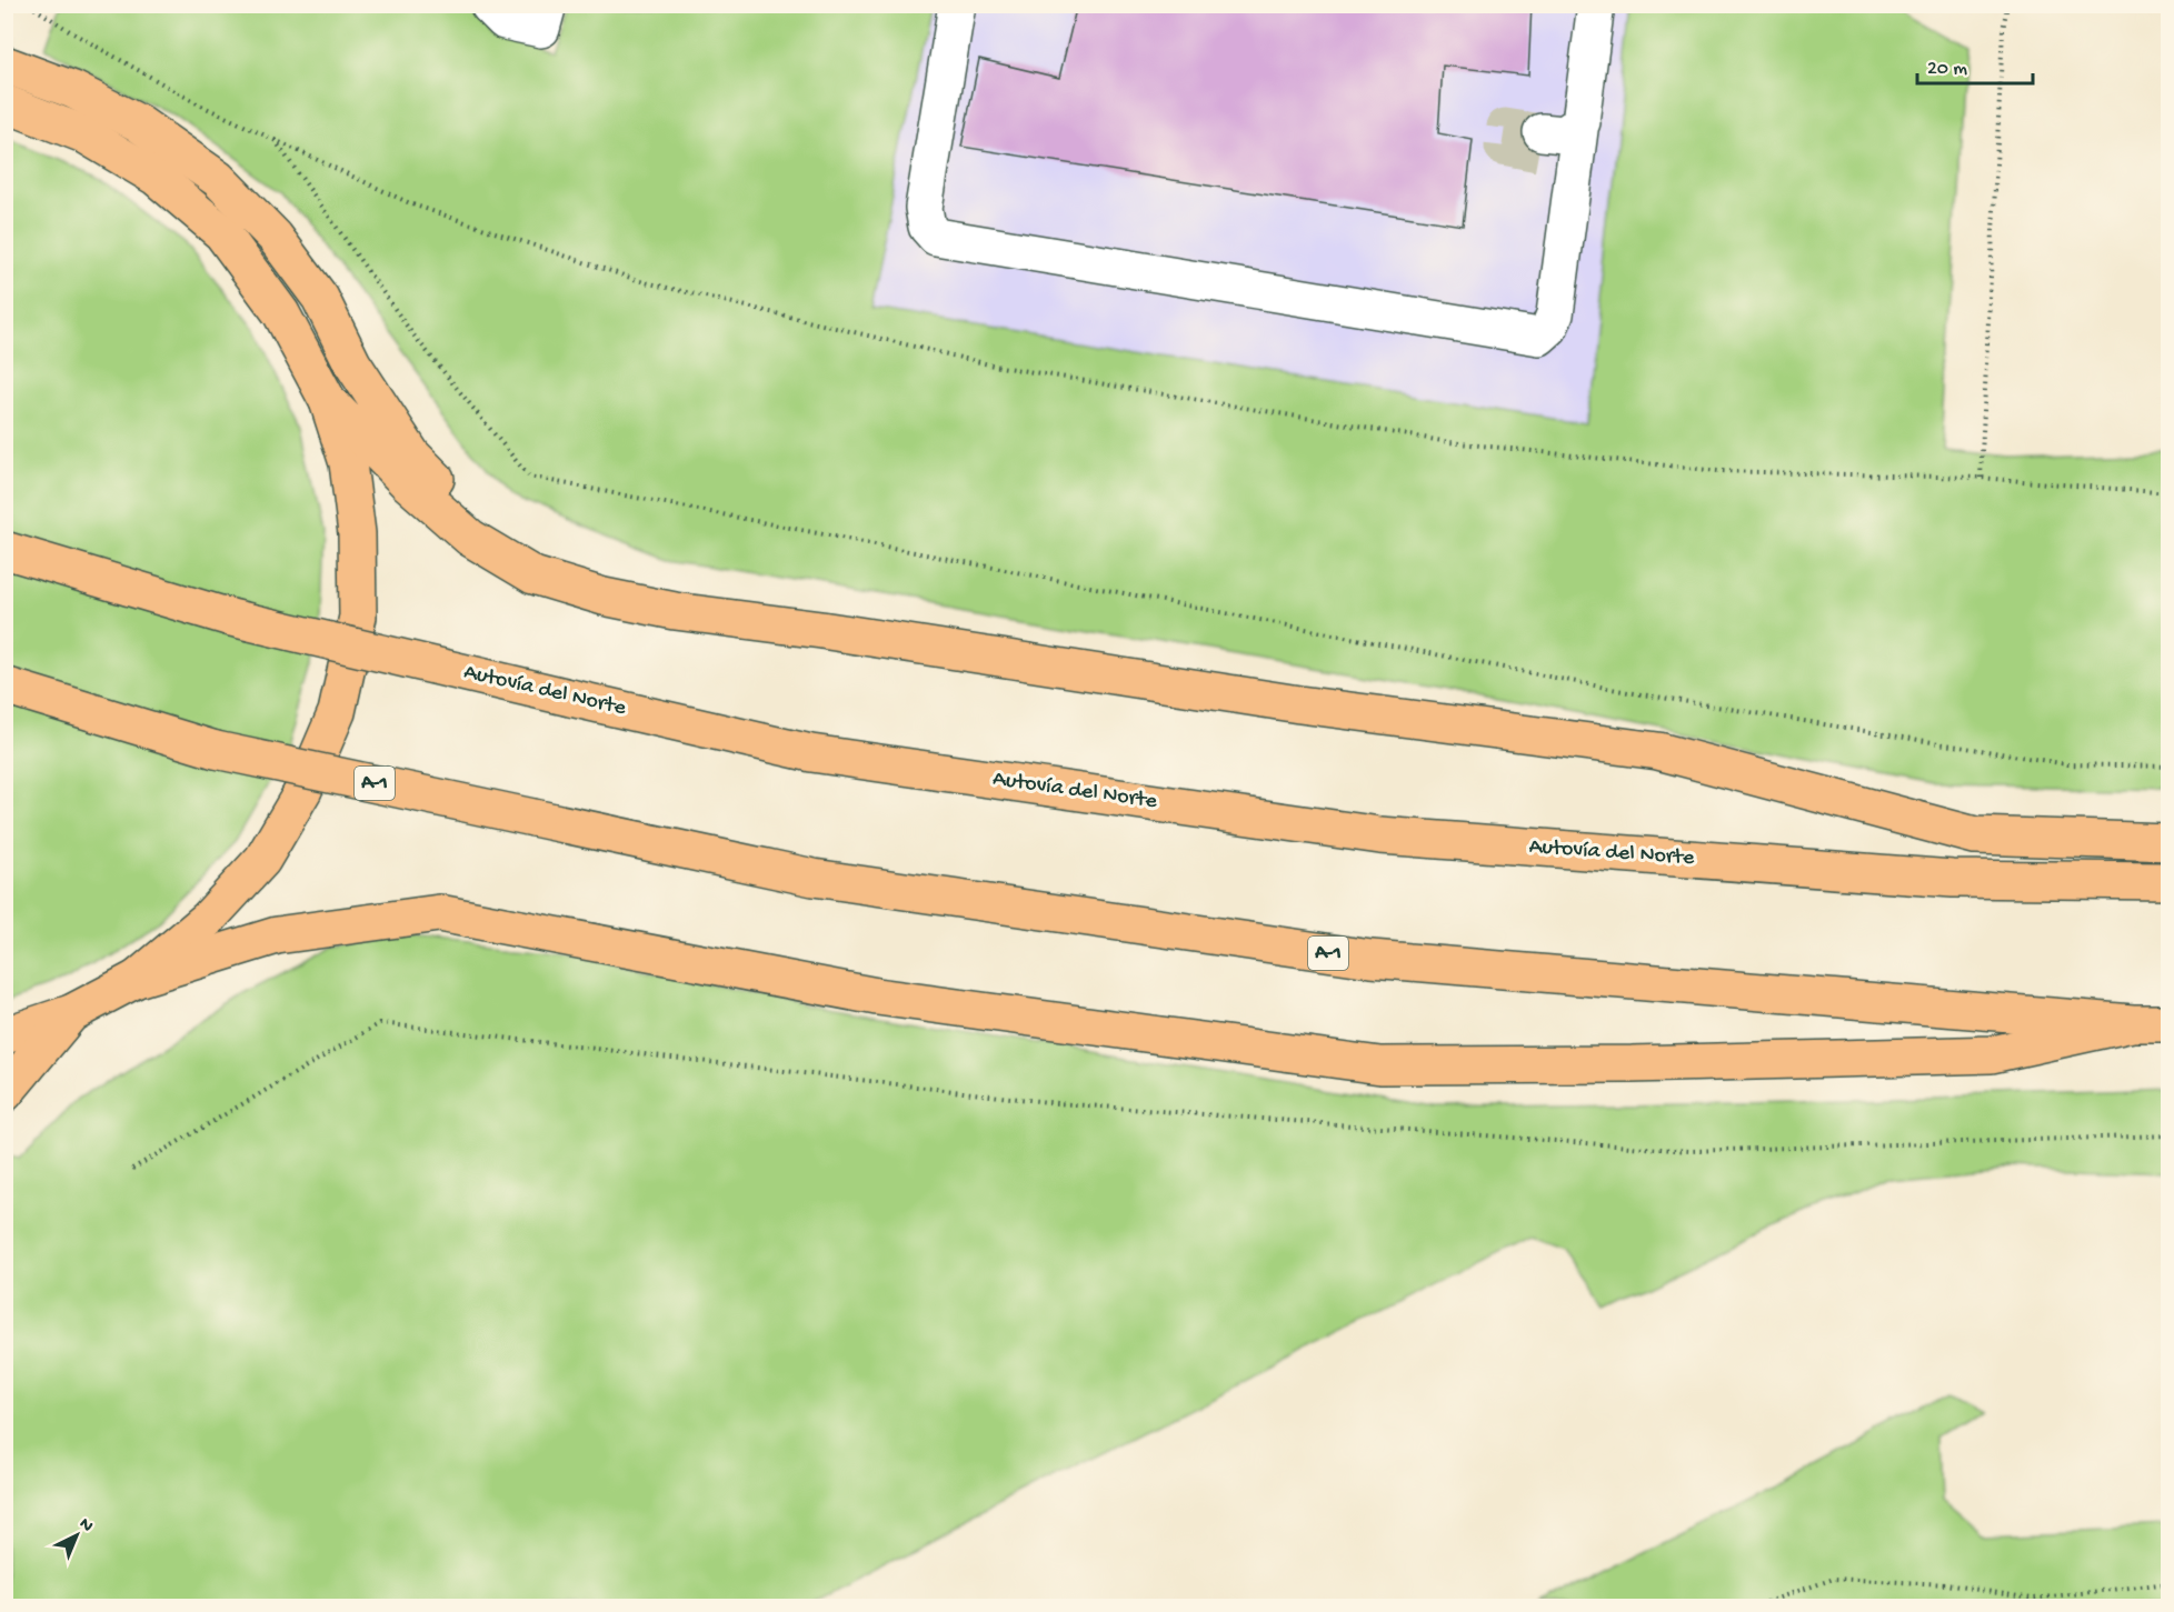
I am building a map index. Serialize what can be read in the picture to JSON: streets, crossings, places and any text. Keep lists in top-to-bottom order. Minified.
{"streets":{"main road":["Autovía del Norte","A-1"]},"scale_bar":"20 m","north":"top right"}
